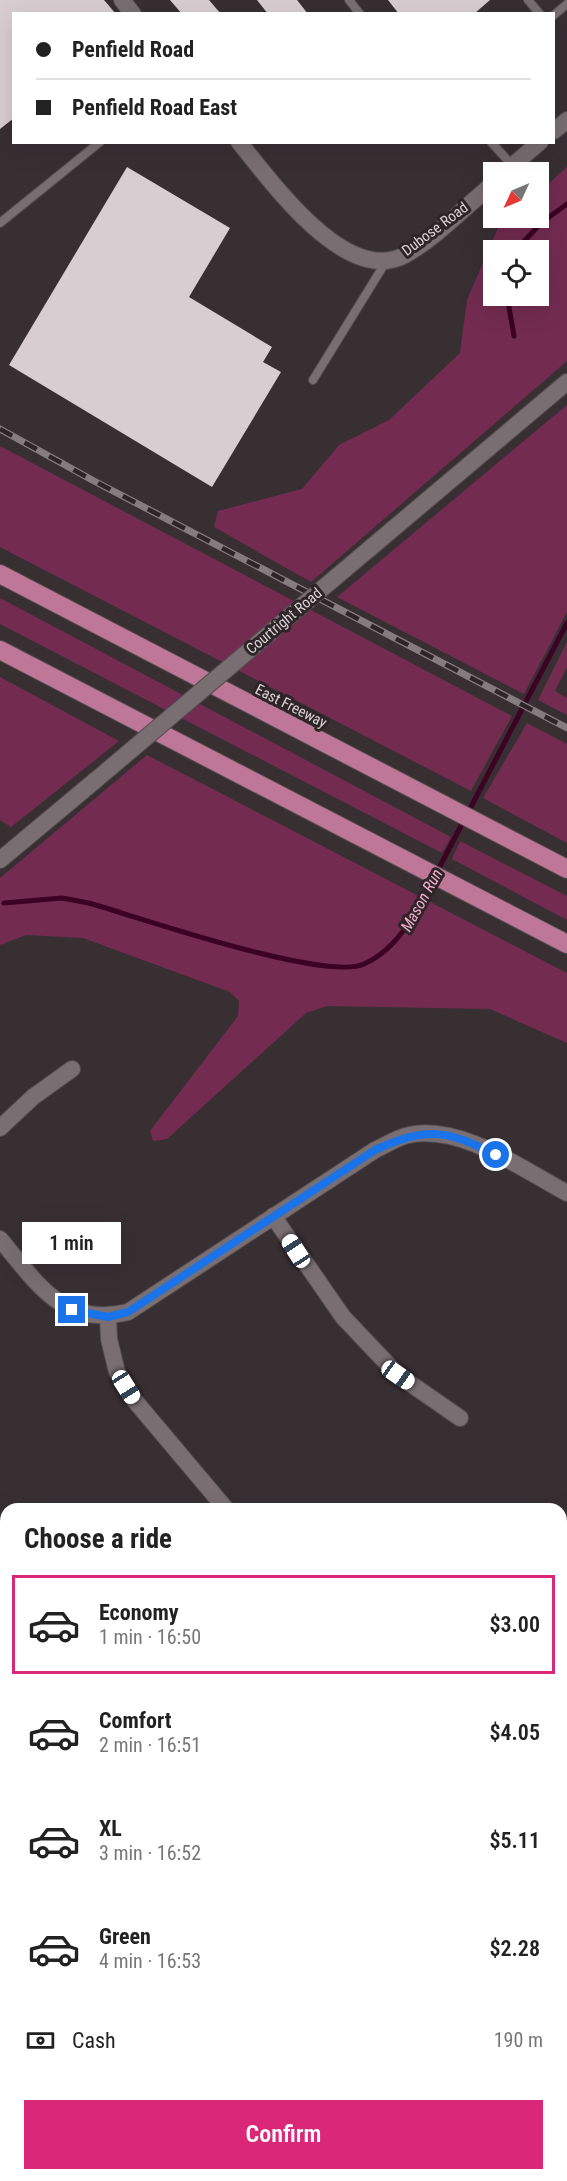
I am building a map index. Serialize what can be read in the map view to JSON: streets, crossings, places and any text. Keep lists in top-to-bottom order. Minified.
{"streets":{"highway":["East Freeway"],"street":["Dubose Road","Courtright Road"]},"water":["Mason Run"],"north":"bottom left","page":{"banner":["Penfield Road","Penfield Road East"],"bubble":"1 min","heading":"Choose a ride","list":[{"name":"Economy","note":"1 min · 16:50","value":"$3.00"},{"name":"Comfort","note":"2 min · 16:51","value":"$4.05"},{"name":"XL","note":"3 min · 16:52","value":"$5.11"},{"name":"Green","note":"4 min · 16:53","value":"$2.28"}],"pay":["Cash","190 m"],"buttons":"Confirm"}}
